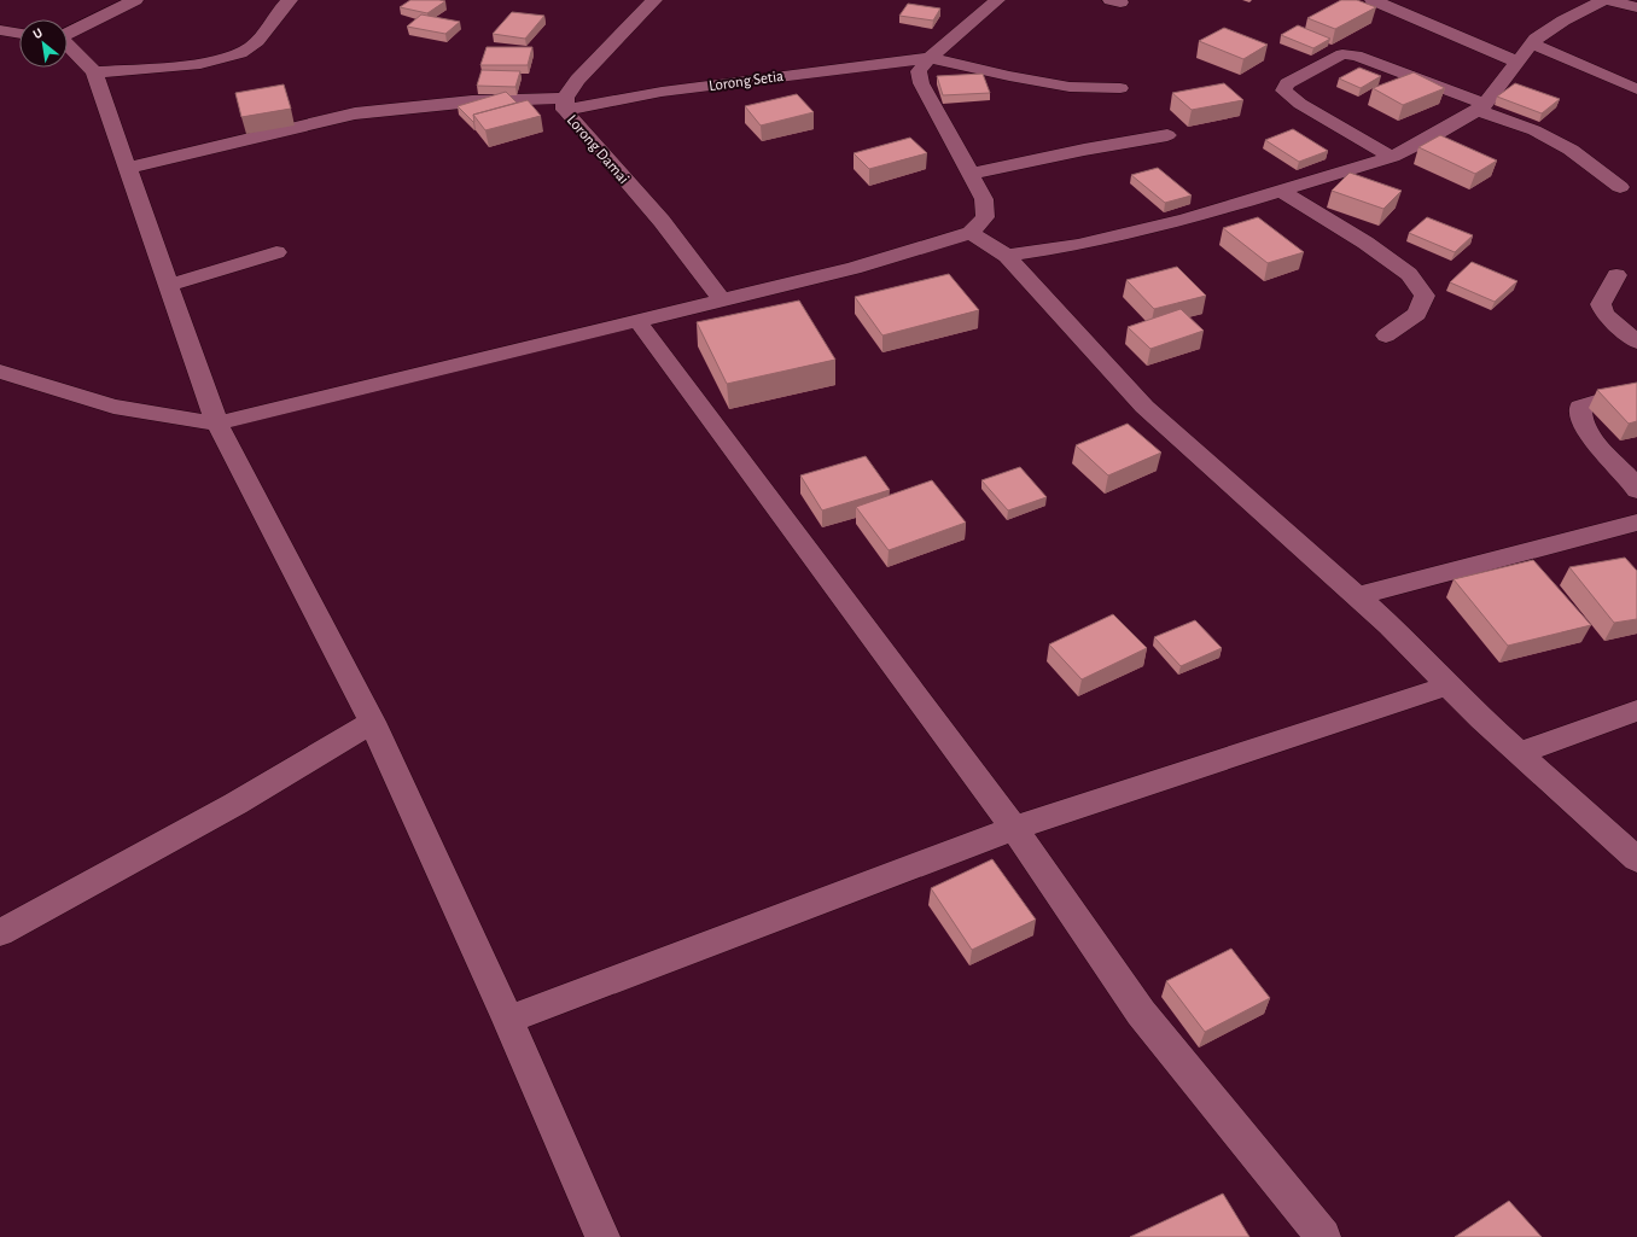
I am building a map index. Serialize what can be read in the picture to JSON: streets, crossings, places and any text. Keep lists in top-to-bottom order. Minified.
{"streets":{"street":["Lorong Setia","Lorong Damai"]},"crossings":[["Lorong Setia","Lorong Damai"]],"north":"top left"}
